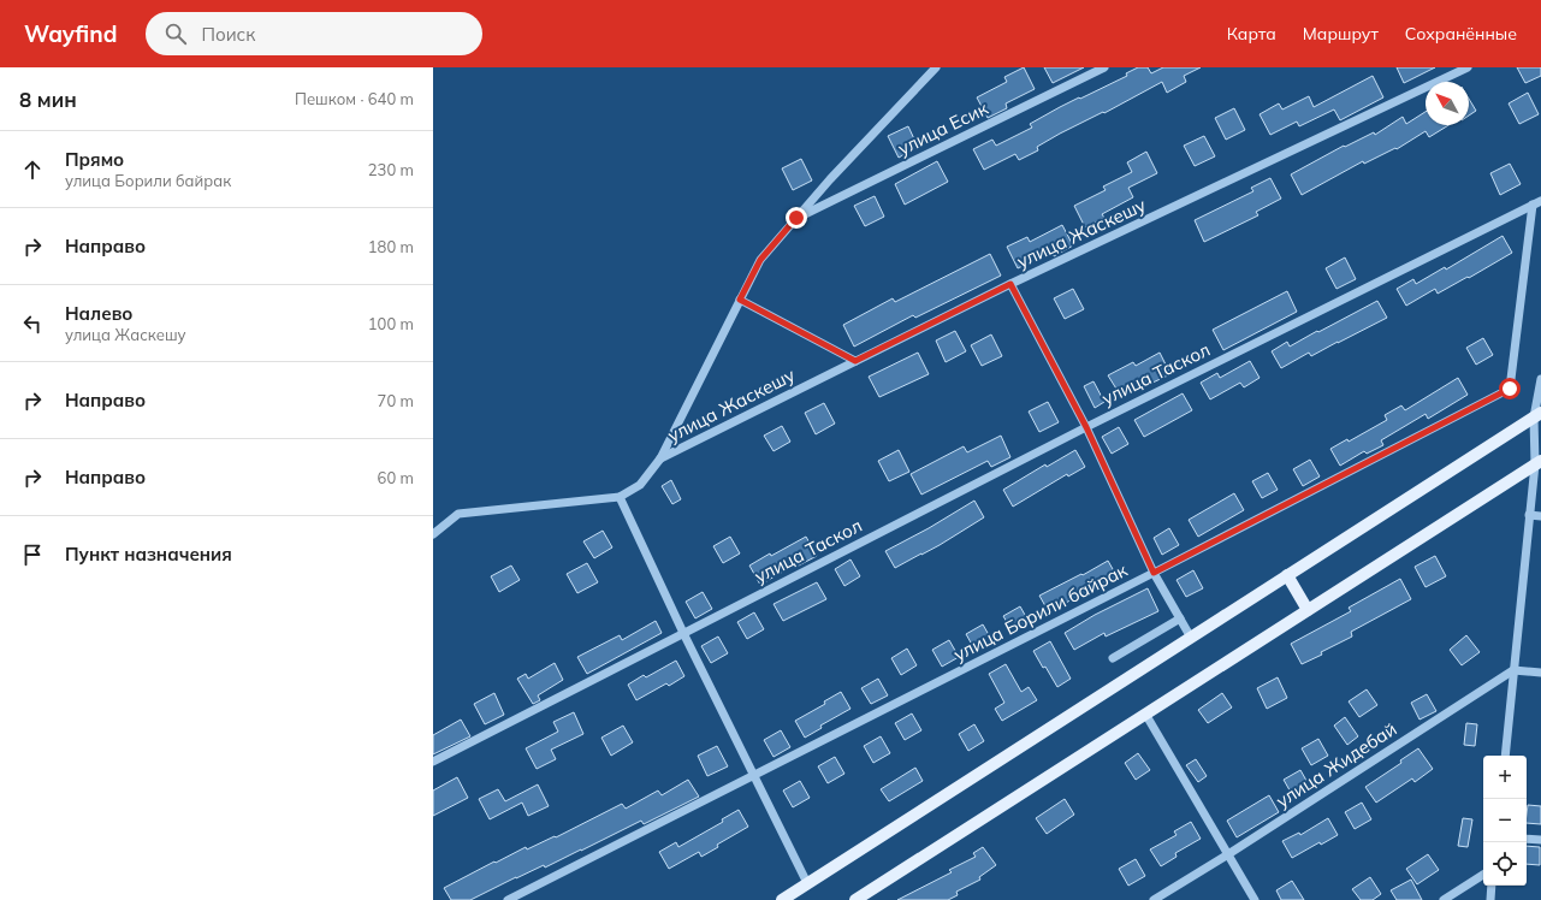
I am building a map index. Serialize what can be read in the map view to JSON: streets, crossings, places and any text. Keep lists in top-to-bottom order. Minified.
{"streets":{"street":["улица Есик","улица Жаскешу","улица Таскол","улица Борили байрак","улица Жидебай"]},"crossings":[["улица Таскол","улица Борили байрак"]],"north":"top left","page":{"header":"Wayfind","search":"Поиск","nav":["Карта","Маршрут","Сохранённые"],"heading":["8 мин","Пешком · 640 m"],"list":[["Прямо","улица Борили байрак","230 m"],["Направо","180 m"],["Налево","улица Жаскешу","100 m"],["Направо","70 m"],["Направо","60 m"],"Пункт назначения"],"map_buttons":["+","−"]}}
